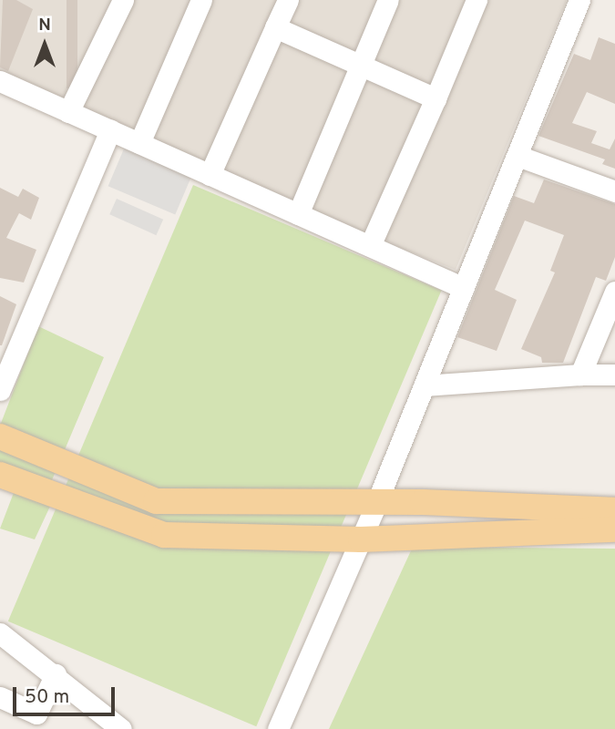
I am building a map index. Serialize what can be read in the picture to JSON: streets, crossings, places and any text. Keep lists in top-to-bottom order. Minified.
{"scale_bar":"50 m","north":"top"}
